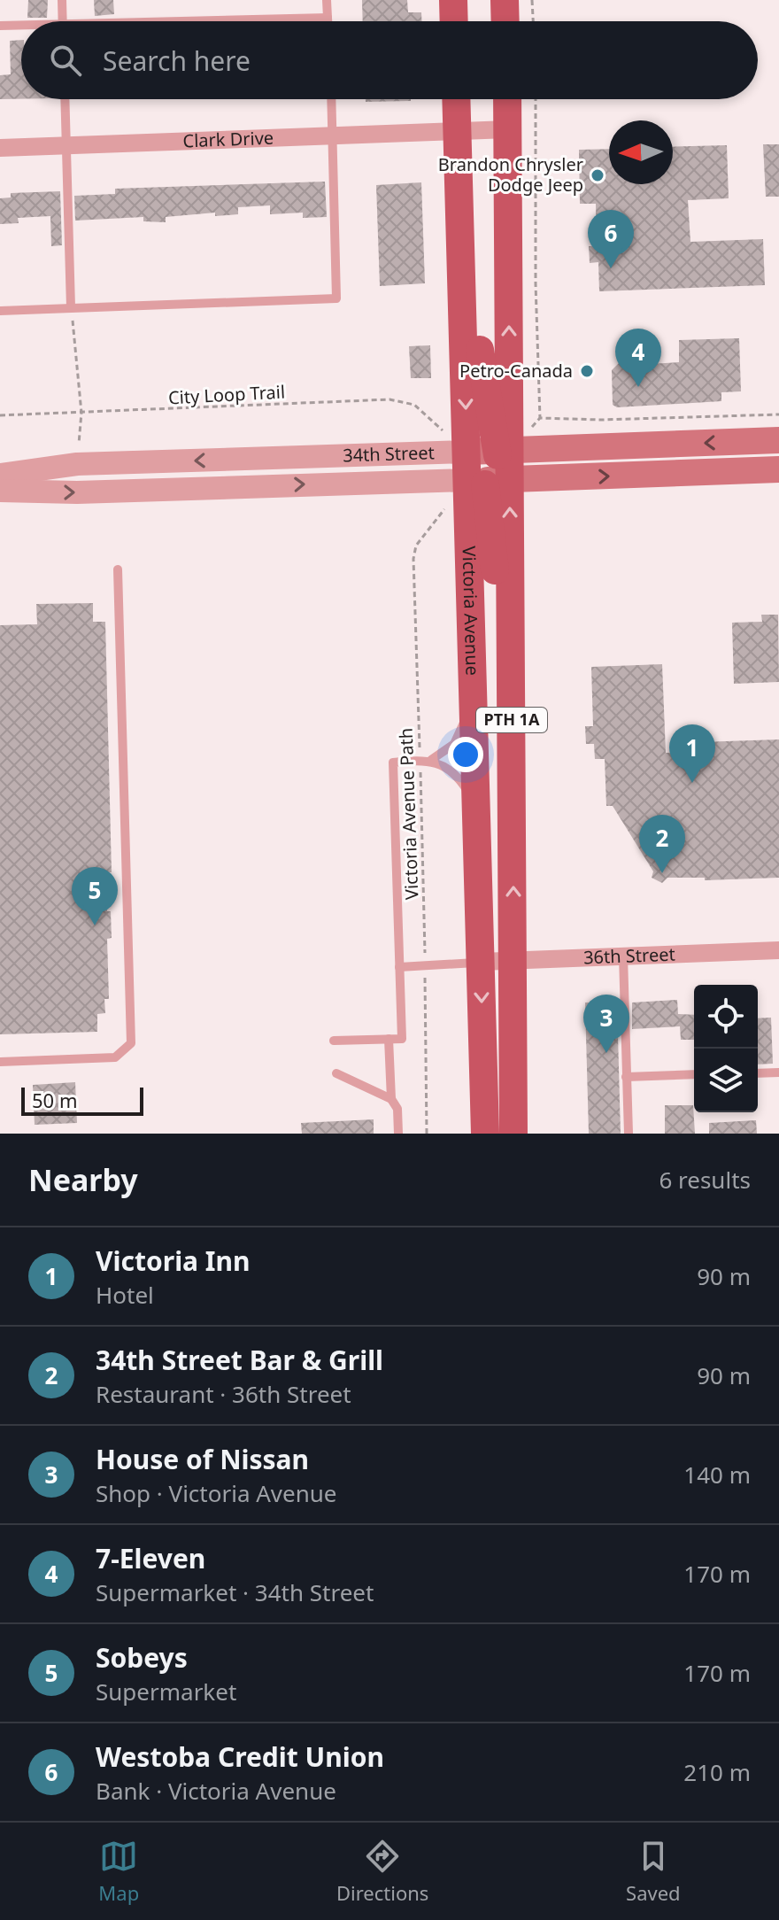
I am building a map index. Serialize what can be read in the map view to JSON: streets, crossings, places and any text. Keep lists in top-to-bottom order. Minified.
{"streets":{"main road":["34th Street","Victoria Avenue","PTH 1A"],"street":["Clark Drive","36th Street"],"path":["City Loop Trail","Victoria Avenue Path"]},"crossings":[["Clark Drive","Victoria Avenue"],["34th Street","Victoria Avenue"],["Victoria Avenue","36th Street"]],"places":["Brandon Chrysler Dodge Jeep","Petro-Canada"],"scale_bar":"50 m","north":"left","page":{"search":"Search here","pins":["6","4","1","2","5","3"],"scale":"50 m","heading":["Nearby","6 results"],"list":[{"mark":"1","name":"Victoria Inn","note":"Hotel","value":"90 m"},{"mark":"2","name":"34th Street Bar & Grill","note":"Restaurant · 36th Street","value":"90 m"},{"mark":"3","name":"House of Nissan","note":"Shop · Victoria Avenue","value":"140 m"},{"mark":"4","name":"7-Eleven","note":"Supermarket · 34th Street","value":"170 m"},{"mark":"5","name":"Sobeys","note":"Supermarket","value":"170 m"},{"mark":"6","name":"Westoba Credit Union","note":"Bank · Victoria Avenue","value":"210 m"}],"nav":["Map","Directions","Saved"]}}
